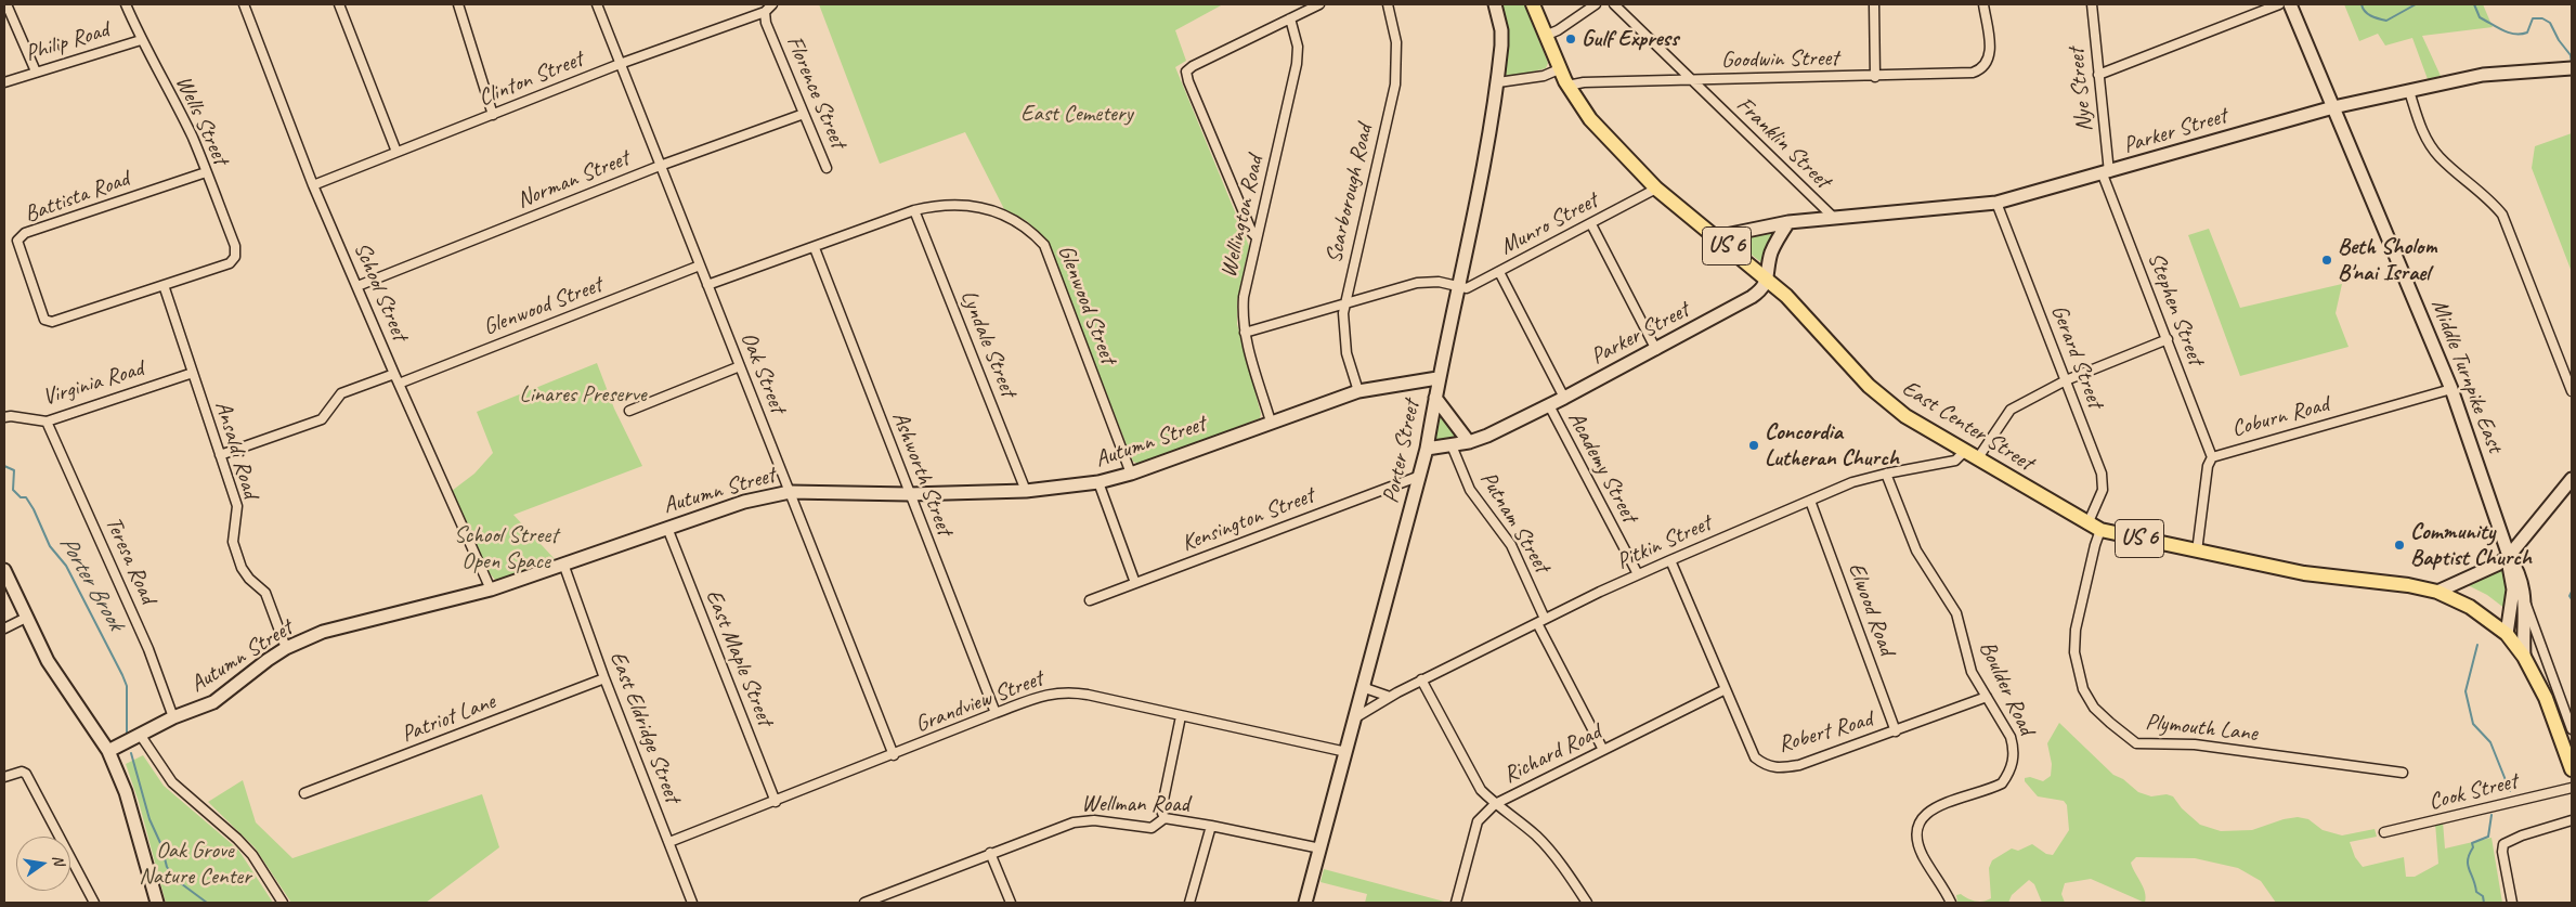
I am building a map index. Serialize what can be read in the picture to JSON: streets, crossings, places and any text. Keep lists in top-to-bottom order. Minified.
{"streets":{"main road":["US 6","Middle Turnpike East","East Center Street"],"street":["Philip Road","Goodwin Street","Clinton Street","Nye Street","Florence Street","Wells Street","Parker Street","Franklin Street","Norman Street","Scarborough Road","Battista Road","Wellington Road","Munro Street","School Street","Glenwood Street","Stephen Street","Lyndale Street","Gerard Street","Oak Street","Virginia Road","Coburn Road","Autumn Street","Ansaldi Road","Porter Street","Academy Street","Ashworth Street","Kensington Street","Putnam Street","Pitkin Street","Teresa Road","Elwood Road","East Maple Street","Boulder Road","Grandview Street","Patriot Lane","East Eldridge Street","Plymouth Lane","Robert Road","Richard Road","Cook Street","Wellman Road"]},"crossings":[["Philip Road","Wells Street"],["Goodwin Street","Franklin Street"],["Goodwin Street","East Center Street"],["Clinton Street","Florence Street"],["Clinton Street","School Street"],["Clinton Street","Oak Street"],["Nye Street","Parker Street"],["Nye Street","Stephen Street"],["Florence Street","Norman Street"],["Wells Street","Battista Road"],["Parker Street","Franklin Street"],["Parker Street","Stephen Street"],["Parker Street","Gerard Street"],["Parker Street","Middle Turnpike East"],["Parker Street","East Center Street"],["Parker Street","Porter Street"],["Parker Street","Academy Street"],["Parker Street","Putnam Street"],["Norman Street","School Street"],["Norman Street","Oak Street"],["Scarborough Road","Autumn Street"],["Battista Road","Ansaldi Road"],["Wellington Road","Autumn Street"],["Munro Street","East Center Street"],["Munro Street","Porter Street"],["Munro Street","Academy Street"],["School Street","Glenwood Street"],["School Street","Autumn Street"],["Glenwood Street","Lyndale Street"],["Glenwood Street","Oak Street"],["Glenwood Street","Autumn Street"],["Glenwood Street","Ashworth Street"],["Stephen Street","Coburn Road"],["Lyndale Street","Autumn Street"],["Gerard Street","East Center Street"],["Oak Street","Autumn Street"],["Oak Street","Grandview Street"],["Middle Turnpike East","Coburn Road"],["Middle Turnpike East","East Center Street"],["Virginia Road","Ansaldi Road"],["Virginia Road","Teresa Road"],["Coburn Road","East Center Street"],["East Center Street","Pitkin Street"],["East Center Street","Plymouth Lane"],["Autumn Street","Ansaldi Road"],["Autumn Street","Porter Street"],["Autumn Street","Ashworth Street"],["Autumn Street","Teresa Road"],["Autumn Street","East Maple Street"],["Autumn Street","East Eldridge Street"],["Porter Street","Kensington Street"],["Porter Street","Pitkin Street"],["Porter Street","Grandview Street"],["Porter Street","Wellman Road"],["Academy Street","Pitkin Street"],["Ashworth Street","Grandview Street"],["Putnam Street","Pitkin Street"],["Putnam Street","Richard Road"],["Pitkin Street","Elwood Road"],["Pitkin Street","Boulder Road"],["Pitkin Street","Robert Road"],["Elwood Road","Robert Road"],["East Maple Street","Grandview Street"],["Boulder Road","Robert Road"],["Grandview Street","East Eldridge Street"],["Patriot Lane","East Eldridge Street"],["Robert Road","Richard Road"]],"water":["Porter Brook"],"parks":["East Cemetery","Linares Preserve","School Street Open Space","Oak Grove Nature Center"],"places":["Gulf Express","Beth Sholom B'nai Israel","Concordia Lutheran Church","Community Baptist Church"],"north":"right"}
